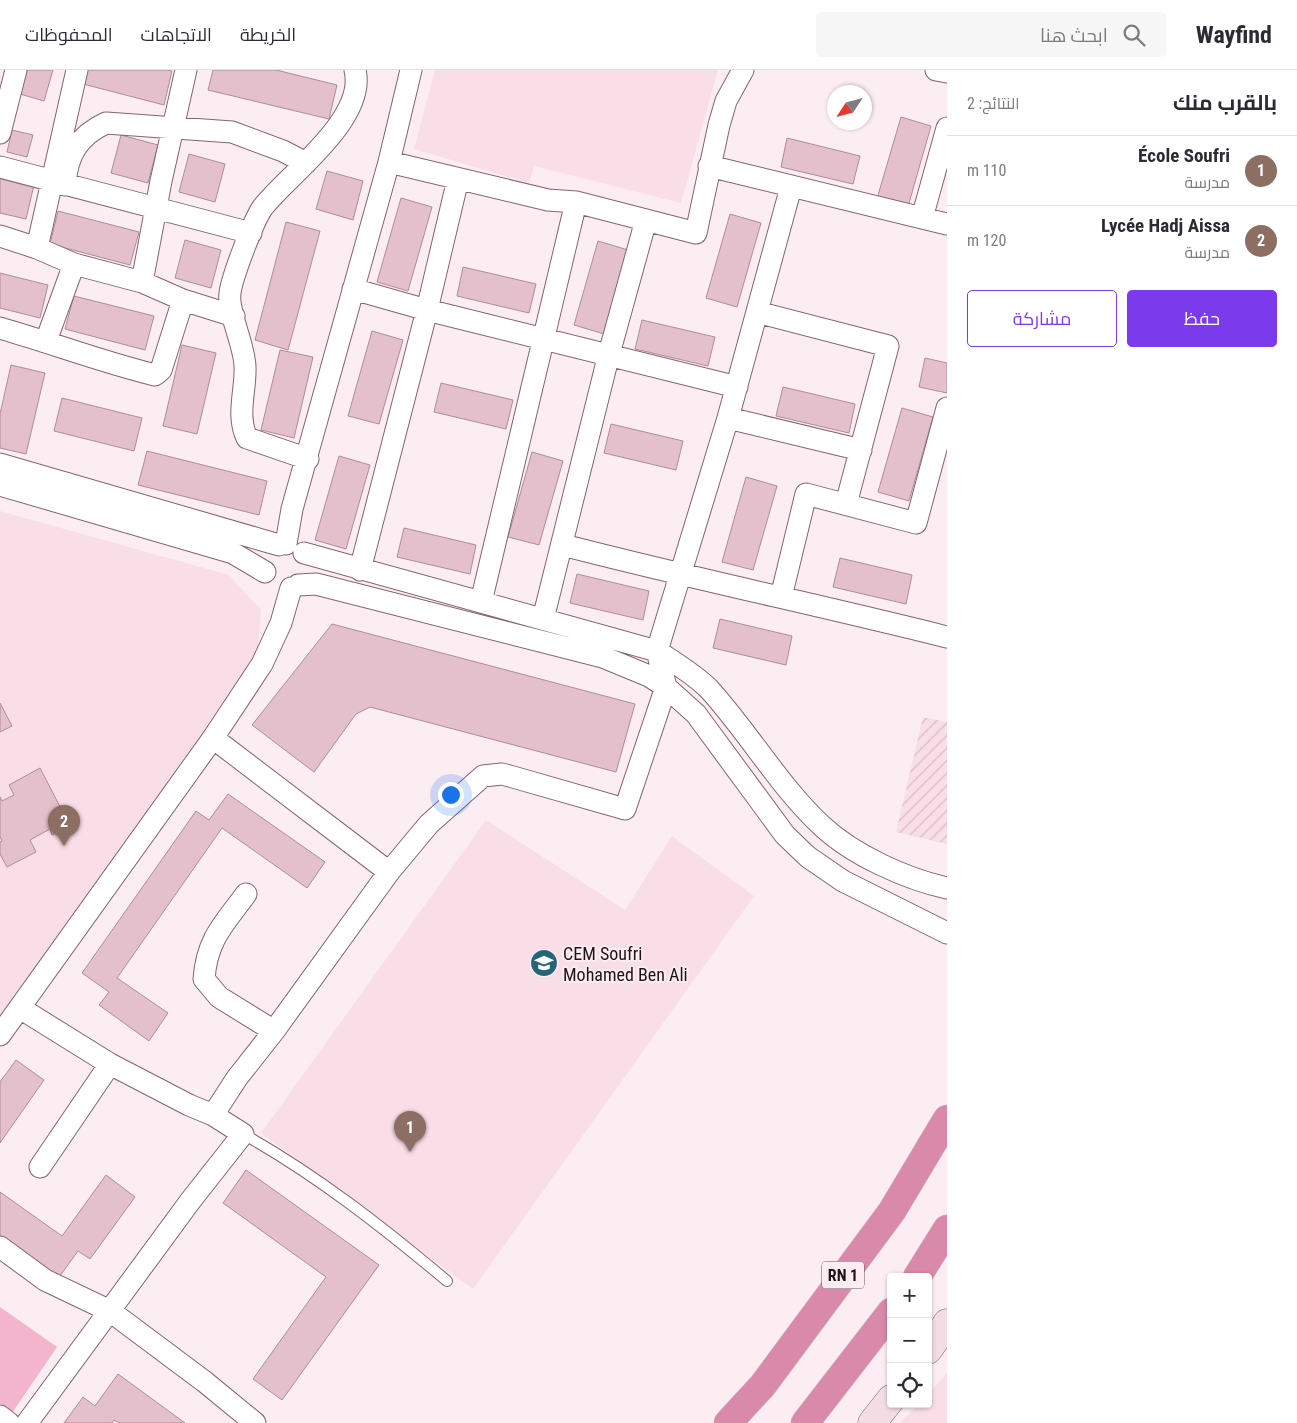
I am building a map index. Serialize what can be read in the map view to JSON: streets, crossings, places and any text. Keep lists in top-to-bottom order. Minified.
{"streets":{"highway":["RN 1"]},"places":{"school or university":["CEM Soufri Mohamed Ben Ali"]},"north":"bottom left","page":{"header":"Wayfind","search":"ابحث هنا","nav":["الخريطة","الاتجاهات","المحفوظات"],"heading":["بالقرب منك","النتائج: 2"],"list":[{"mark":"1","name":"École Soufri","note":"مدرسة","value":"110 m"},{"mark":"2","name":"Lycée Hadj Aissa","note":"مدرسة","value":"120 m"}],"buttons":["حفظ","مشاركة"],"pins":["2","1"],"map_buttons":["+","−"]}}
